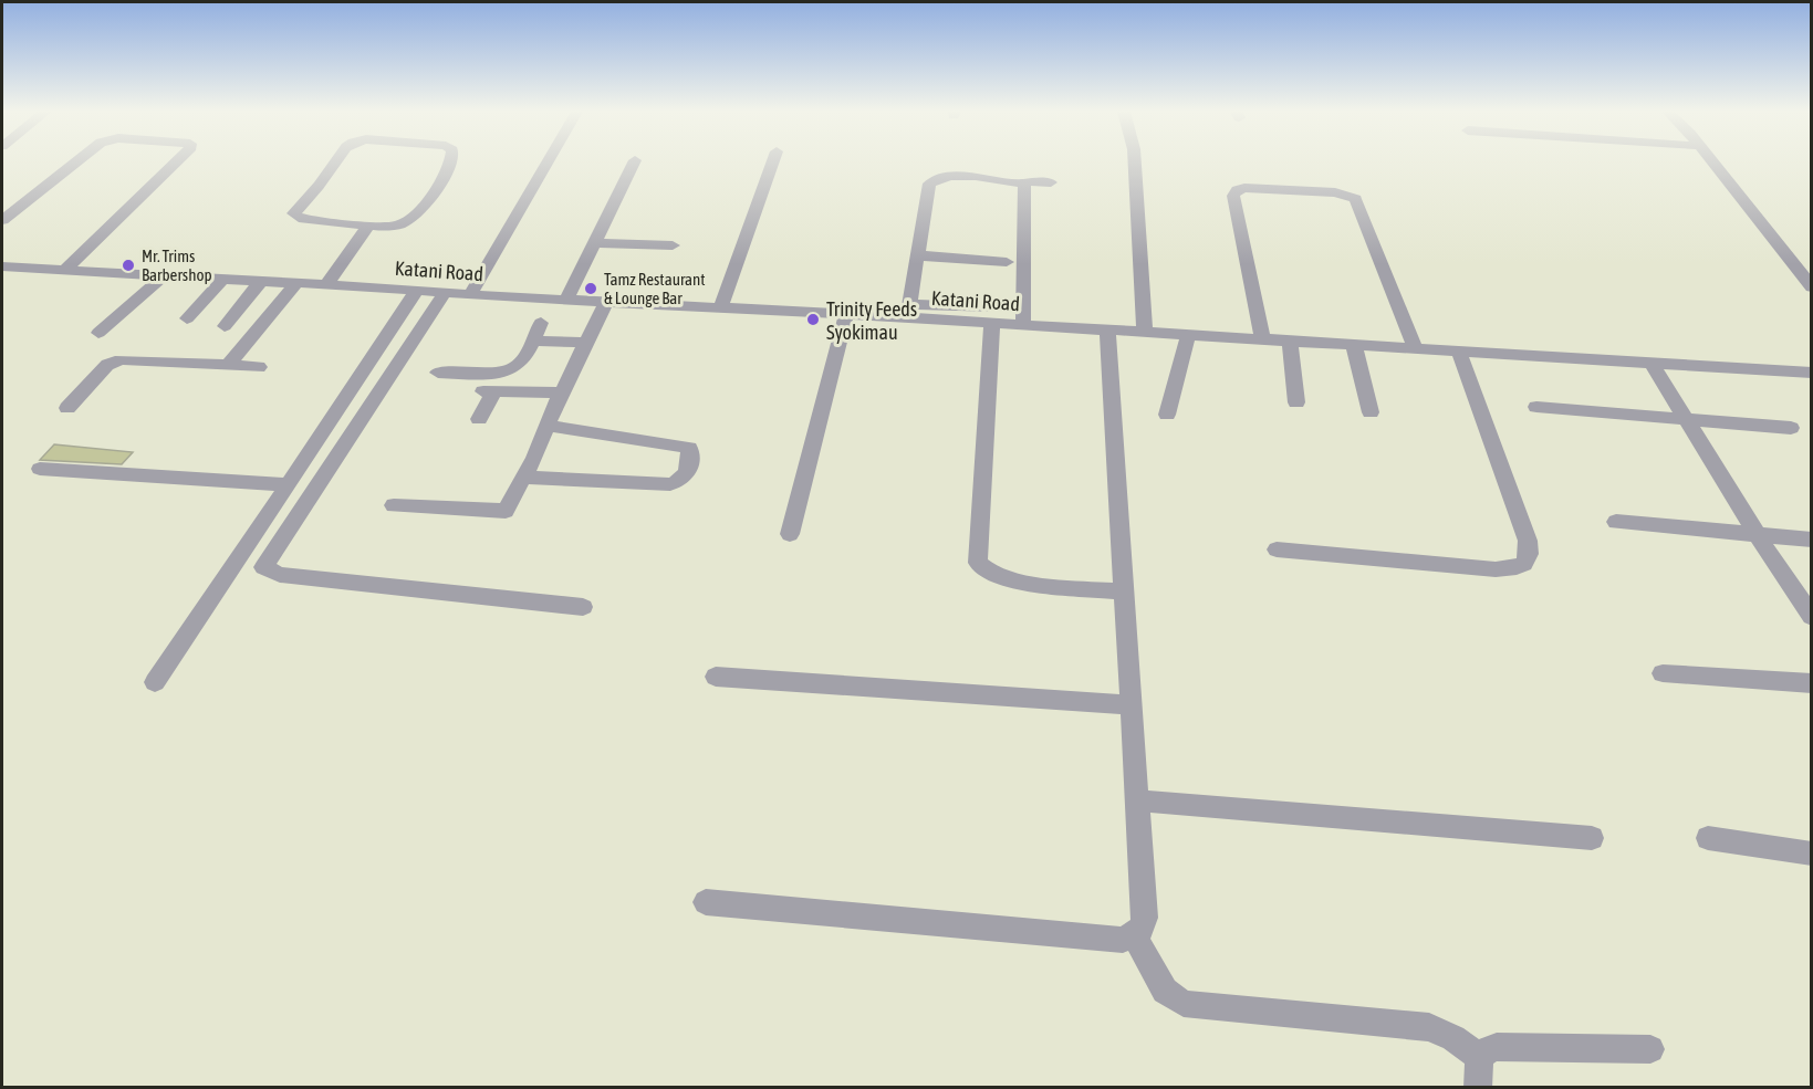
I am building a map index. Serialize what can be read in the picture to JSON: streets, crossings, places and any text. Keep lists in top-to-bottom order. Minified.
{"streets":{"street":["Katani Road"]},"places":["Mr. Trims Barbershop","Tamz Restaurant & Lounge Bar","Trinity Feeds Syokimau"]}
